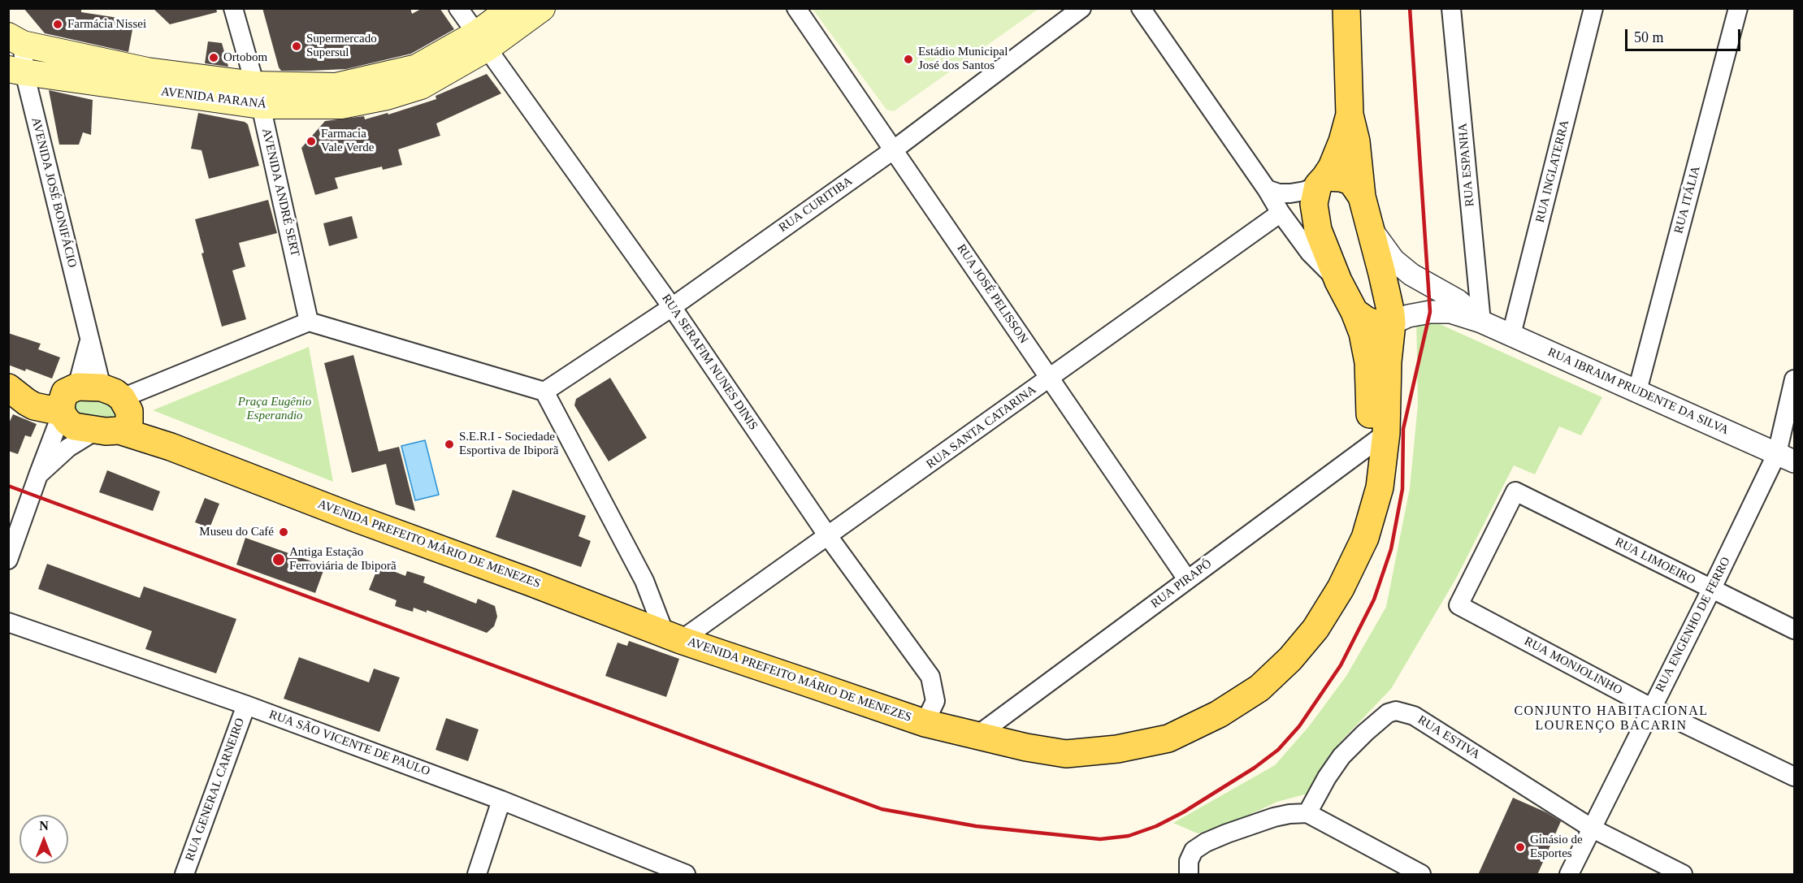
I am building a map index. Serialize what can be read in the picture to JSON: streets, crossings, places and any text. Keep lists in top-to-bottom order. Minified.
{"streets":{"main road":["AVENIDA PARANÁ","AVENIDA PREFEITO MÁRIO DE MENEZES"],"street":["RUA ESPANHA","RUA INGLATERRA","AVENIDA JOSÉ BONIFÁCIO","AVENIDA ANDRÉ SERT","RUA ITÁLIA","RUA CURITIBA","RUA JOSÉ PELISSON","RUA SERAFIM NUNES DINIS","RUA IBRAIM PRUDENTE DA SILVA","RUA SANTA CATARINA","RUA LIMOEIRO","RUA PIRAPÓ","RUA ENGENHO DE FERRO","RUA MONJOLINHO","RUA ESTIVA","RUA SÃO VICENTE DE PAULO","RUA GENERAL CARNEIRO"]},"crossings":[["AVENIDA PARANÁ","AVENIDA JOSÉ BONIFÁCIO"],["AVENIDA PARANÁ","AVENIDA ANDRÉ SERT"],["AVENIDA PARANÁ","RUA SERAFIM NUNES DINIS"],["RUA ESPANHA","RUA IBRAIM PRUDENTE DA SILVA"],["RUA INGLATERRA","RUA IBRAIM PRUDENTE DA SILVA"],["AVENIDA JOSÉ BONIFÁCIO","AVENIDA PREFEITO MÁRIO DE MENEZES"],["RUA ITÁLIA","RUA IBRAIM PRUDENTE DA SILVA"],["RUA CURITIBA","RUA JOSÉ PELISSON"],["RUA CURITIBA","RUA SERAFIM NUNES DINIS"],["RUA JOSÉ PELISSON","RUA SANTA CATARINA"],["RUA JOSÉ PELISSON","RUA PIRAPÓ"],["RUA SERAFIM NUNES DINIS","RUA SANTA CATARINA"],["RUA SERAFIM NUNES DINIS","AVENIDA PREFEITO MÁRIO DE MENEZES"],["RUA IBRAIM PRUDENTE DA SILVA","AVENIDA PREFEITO MÁRIO DE MENEZES"],["RUA IBRAIM PRUDENTE DA SILVA","RUA ENGENHO DE FERRO"],["RUA SANTA CATARINA","AVENIDA PREFEITO MÁRIO DE MENEZES"],["AVENIDA PREFEITO MÁRIO DE MENEZES","RUA PIRAPÓ"],["RUA LIMOEIRO","RUA ENGENHO DE FERRO"],["RUA LIMOEIRO","RUA MONJOLINHO"],["RUA ENGENHO DE FERRO","RUA MONJOLINHO"],["RUA ENGENHO DE FERRO","RUA ESTIVA"],["RUA SÃO VICENTE DE PAULO","RUA GENERAL CARNEIRO"]],"districts":["CONJUNTO HABITACIONAL LOURENÇO BACARIN"],"parks":["Praça Eugênio Esperandio"],"places":["Farmácia Nissei","Supermercado Supersul","Ortobom","Estádio Municipal José dos Santos","Farmacia Vale Verde","S.E.R.I - Sociedade Esportiva de Ibiporã","Museu do Café","Antiga Estação Ferroviária de Ibiporã","Ginásio de Esportes"],"scale_bar":"50 m","north":"top"}
